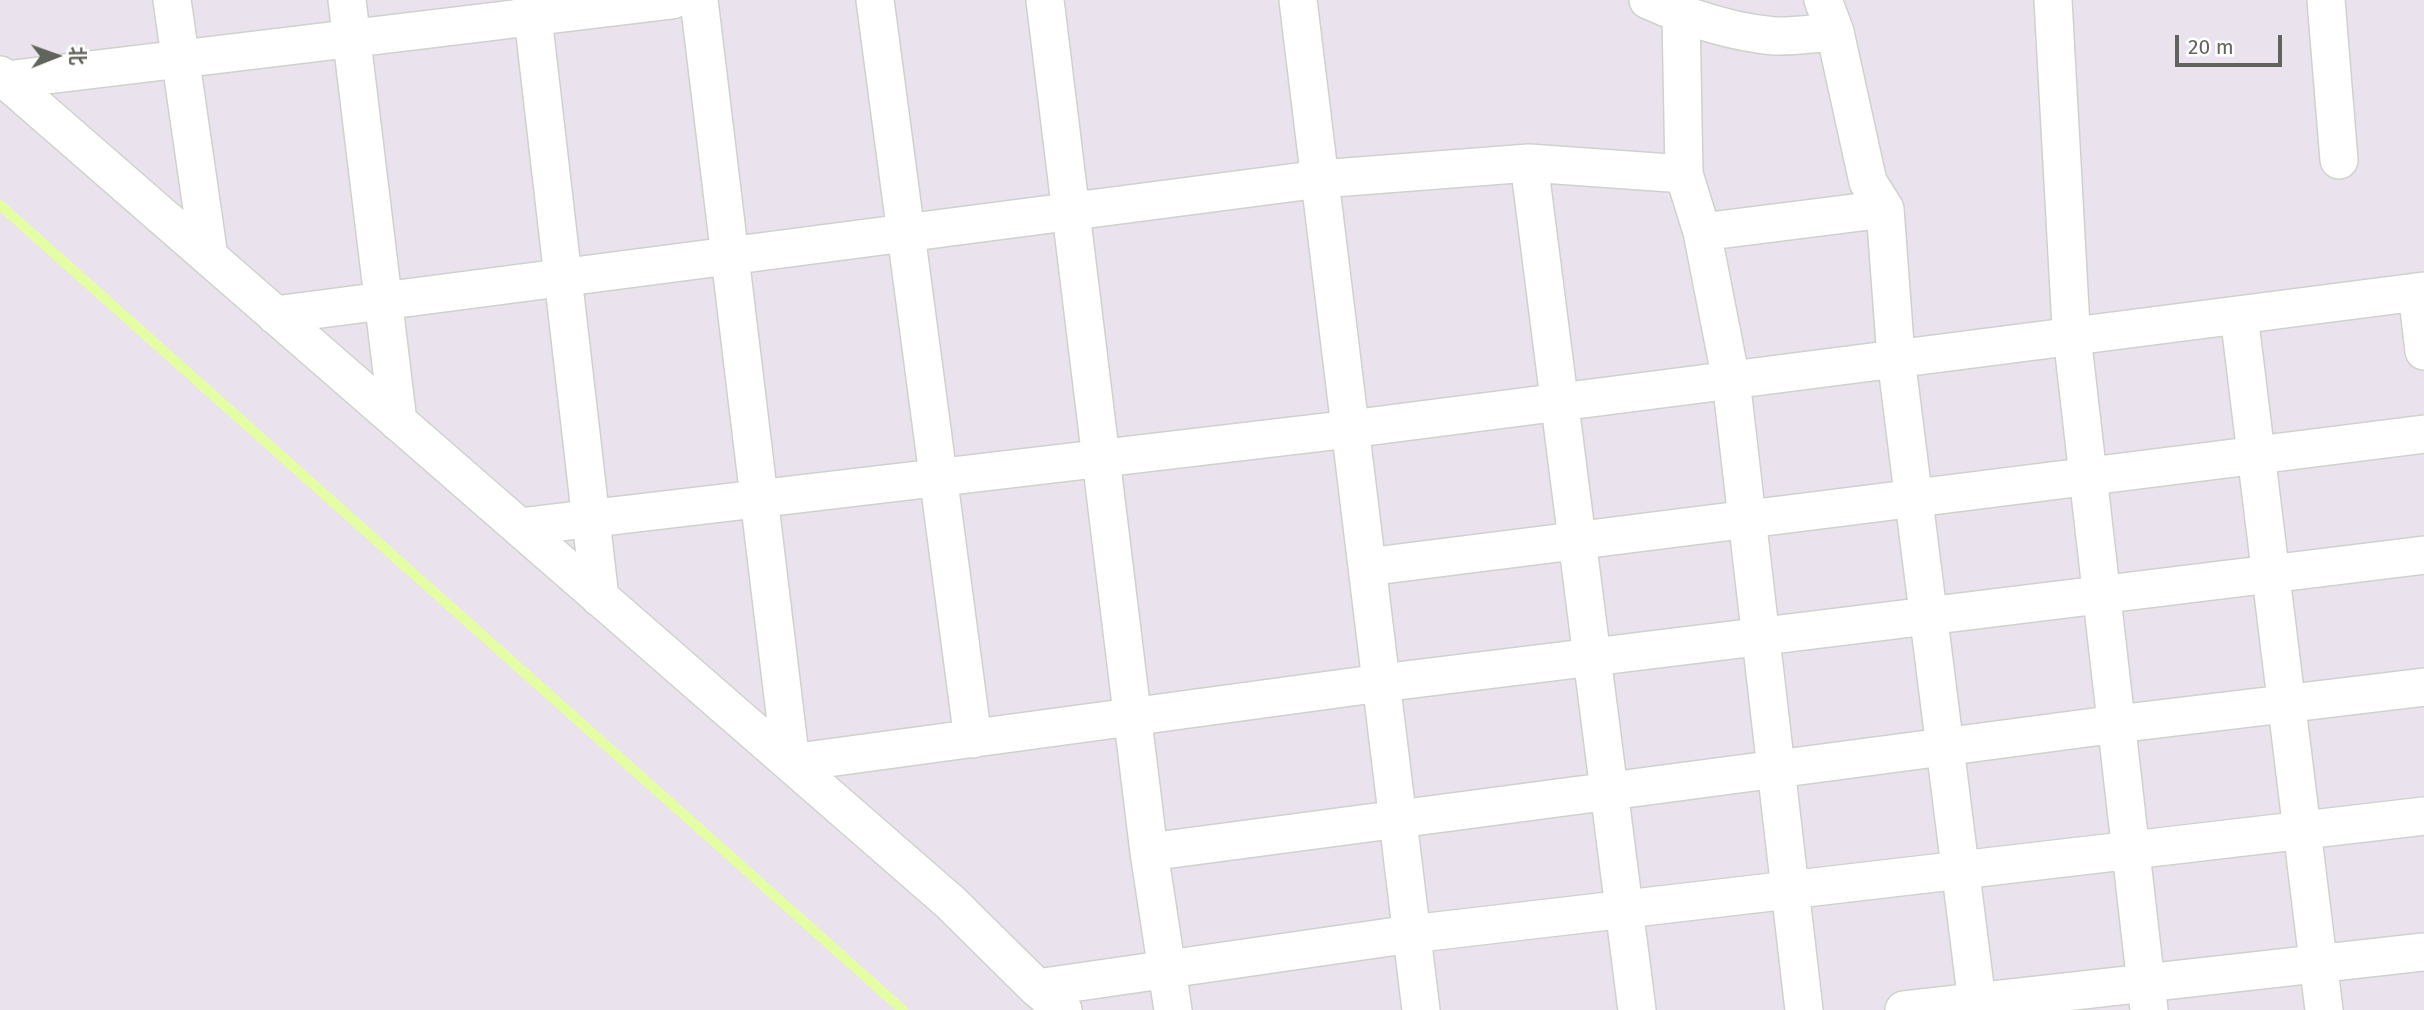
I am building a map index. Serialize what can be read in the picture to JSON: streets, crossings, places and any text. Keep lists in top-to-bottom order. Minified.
{"scale_bar":"20 m","north":"right"}
